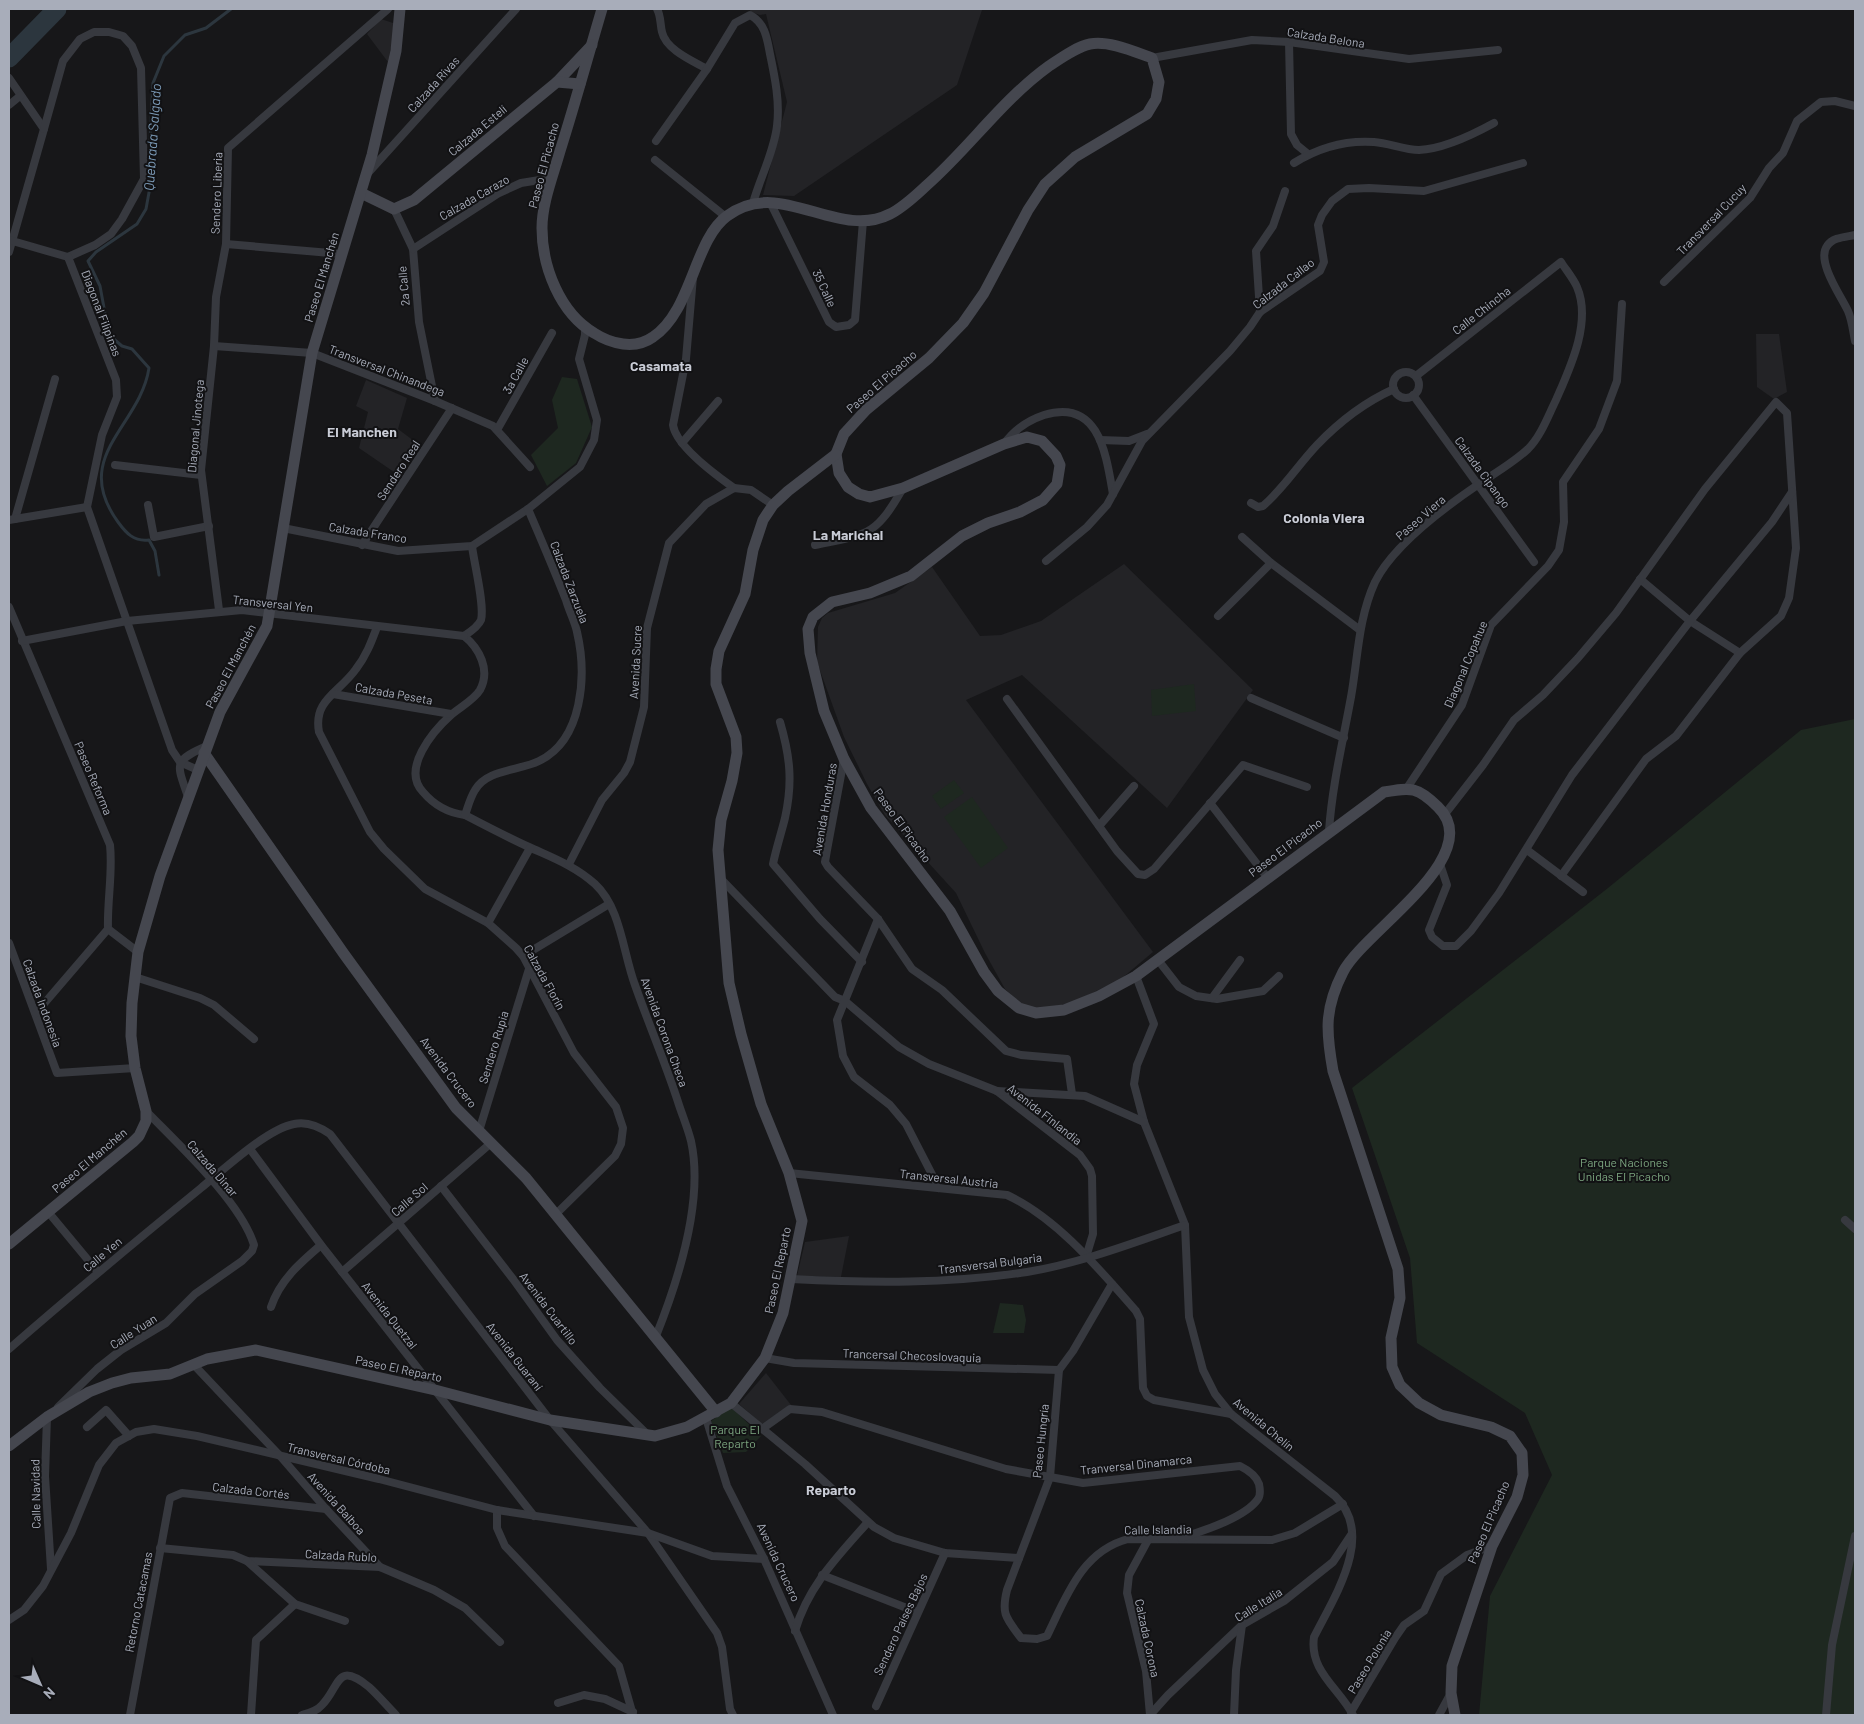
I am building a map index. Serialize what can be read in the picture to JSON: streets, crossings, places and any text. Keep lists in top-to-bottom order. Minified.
{"streets":{"street":["Calzada Belona","Calzada Rivas","Calzada Estelí","Paseo El Picacho","Sendero Liberia","Calzada Carazo","Transversal Cucuy","Paseo El Manchén","Calzada Callao","2a Calle","35 Calle","Calle Chincha","Diagonal Filipinas","Transversal Chinandega","3a Calle","Diagonal Jinotega","Sendero Real","Calzada Cipango","Paseo Viera","Calzada Franco","Calzada Zarzuela","Transversal Yen","Avenida Sucre","Diagonal Copahue","Calzada Peseta","Paseo Reforma","Avenida Honduras","Calzada Florín","Calzada Indonesia","Avenida Corona Checa","Sendero Rupia","Avenida Crucero","Avenida Finlandia","Calzada Dinar","Transversal Austria","Calle Sol","Calle Yen","Transversal Bulgaria","Paseo El Reparto","Avenida Cuartillo","Avenida Quetzal","Calle Yuan","Trancersal Checoslovaquia","Avenida Guaraní","Avenida Chelín","Paseo Hungría","Transversal Córdoba","Tranversal Dinamarca","Calzada Cortés","Calle Navidad","Avenida Balboa","Calle Islandia","Calzada Rublo","Retorno Catacamas","Calle Italia","Sendero Países Bajos","Calzada Corona","Paseo Polonia"]},"crossings":[["Calzada Belona","Paseo El Picacho"],["Calzada Rivas","Paseo El Manchén"],["Calzada Estelí","Paseo El Picacho"],["Calzada Estelí","2a Calle"],["Paseo El Picacho","Calzada Carazo"],["Paseo El Picacho","35 Calle"],["Paseo El Picacho","Paseo Viera"],["Paseo El Picacho","Calzada Franco"],["Paseo El Picacho","Diagonal Copahue"],["Paseo El Picacho","Avenida Honduras"],["Paseo El Picacho","Paseo El Reparto"],["Paseo El Picacho","Avenida Chelín"],["Paseo El Picacho","Paseo Polonia"],["Sendero Liberia","Paseo El Manchén"],["Sendero Liberia","Diagonal Jinotega"],["Calzada Carazo","2a Calle"],["Paseo El Manchén","Transversal Chinandega"],["Paseo El Manchén","Calzada Franco"],["Paseo El Manchén","Transversal Yen"],["Paseo El Manchén","Calzada Indonesia"],["Paseo El Manchén","Avenida Crucero"],["Paseo El Manchén","Calzada Dinar"],["2a Calle","Transversal Chinandega"],["Calle Chincha","Calzada Cipango"],["Calle Chincha","Paseo Viera"],["Transversal Chinandega","3a Calle"],["Transversal Chinandega","Diagonal Jinotega"],["Transversal Chinandega","Sendero Real"],["Diagonal Jinotega","Transversal Yen"],["Sendero Real","Calzada Franco"],["Calzada Cipango","Paseo Viera"],["Calzada Franco","Calzada Zarzuela"],["Calzada Zarzuela","Avenida Corona Checa"],["Transversal Yen","Paseo Reforma"],["Transversal Yen","Calzada Florín"],["Transversal Yen","Avenida Corona Checa"],["Avenida Sucre","Avenida Corona Checa"],["Calzada Peseta","Calzada Florín"],["Calzada Peseta","Avenida Corona Checa"],["Calzada Florín","Sendero Rupia"],["Calzada Florín","Avenida Crucero"],["Avenida Corona Checa","Avenida Crucero"],["Sendero Rupia","Avenida Crucero"],["Avenida Crucero","Calle Sol"],["Avenida Crucero","Paseo El Reparto"],["Avenida Crucero","Transversal Córdoba"],["Avenida Finlandia","Transversal Austria"],["Avenida Finlandia","Transversal Bulgaria"],["Avenida Finlandia","Paseo El Reparto"],["Calzada Dinar","Calle Yen"],["Calzada Dinar","Calle Yuan"],["Calzada Dinar","Avenida Guaraní"],["Transversal Austria","Transversal Bulgaria"],["Transversal Austria","Paseo El Reparto"],["Calle Sol","Avenida Cuartillo"],["Calle Sol","Avenida Quetzal"],["Calle Sol","Avenida Guaraní"],["Calle Yen","Avenida Guaraní"],["Transversal Bulgaria","Paseo El Reparto"],["Transversal Bulgaria","Avenida Chelín"],["Paseo El Reparto","Avenida Cuartillo"],["Paseo El Reparto","Avenida Quetzal"],["Paseo El Reparto","Calle Yuan"],["Paseo El Reparto","Trancersal Checoslovaquia"],["Paseo El Reparto","Avenida Guaraní"],["Paseo El Reparto","Calle Navidad"],["Paseo El Reparto","Avenida Balboa"],["Avenida Quetzal","Avenida Guaraní"],["Avenida Quetzal","Transversal Córdoba"],["Calle Yuan","Calle Navidad"],["Trancersal Checoslovaquia","Paseo Hungría"],["Avenida Guaraní","Transversal Córdoba"],["Avenida Chelín","Calle Islandia"],["Avenida Chelín","Calle Italia"],["Avenida Chelín","Paseo Polonia"],["Paseo Hungría","Tranversal Dinamarca"],["Paseo Hungría","Calle Islandia"],["Transversal Córdoba","Calle Navidad"],["Transversal Córdoba","Avenida Balboa"],["Tranversal Dinamarca","Calle Islandia"],["Calzada Cortés","Avenida Balboa"],["Calzada Cortés","Retorno Catacamas"],["Avenida Balboa","Calzada Rublo"],["Calle Islandia","Calzada Corona"],["Calzada Rublo","Retorno Catacamas"],["Calle Italia","Calzada Corona"]],"districts":["Casamata","El Manchen","Colonia Viera","La Marichal","Reparto"],"water":["Quebrada Salgado"],"parks":["Parque Naciones Unidas El Picacho","Parque El Reparto"],"north":"bottom right"}
